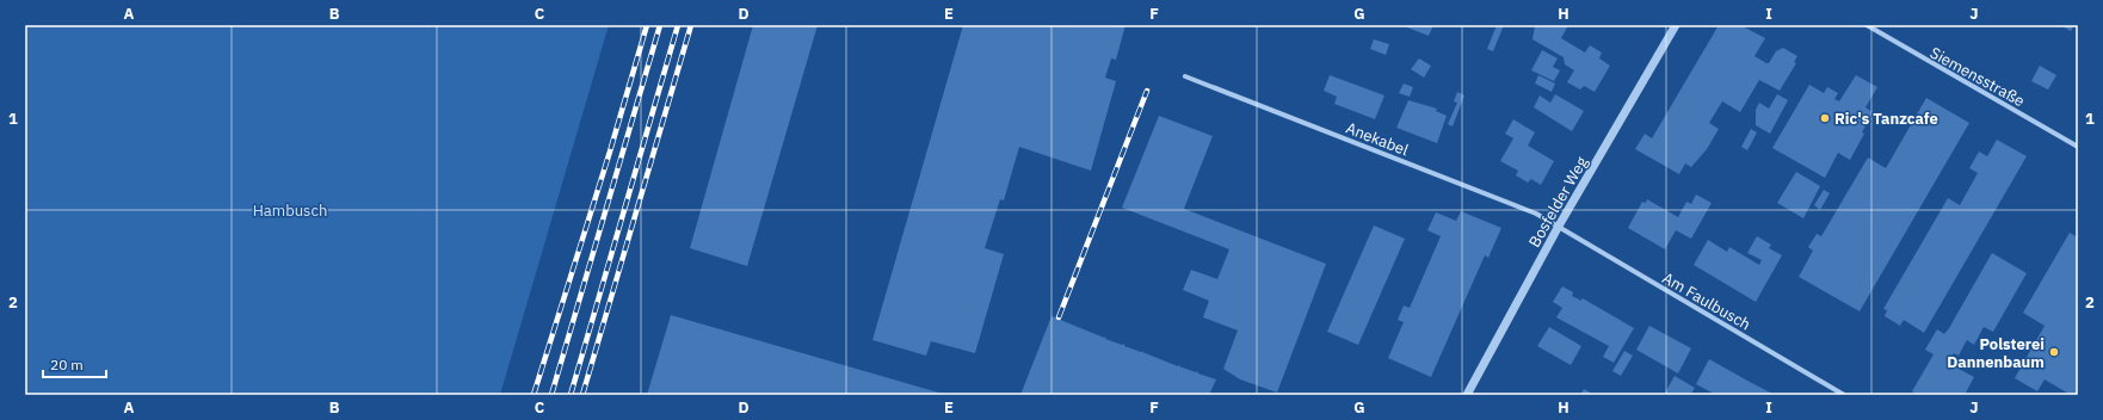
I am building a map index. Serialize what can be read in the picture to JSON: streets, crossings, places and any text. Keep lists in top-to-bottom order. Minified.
{"streets":{"street":["Siemensstraße","Anekabel","Bosfelder Weg","Am Faulbusch"]},"crossings":[["Anekabel","Bosfelder Weg"],["Anekabel","Am Faulbusch"],["Bosfelder Weg","Am Faulbusch"]],"parks":["Hambusch"],"places":["Ric's Tanzcafe","Polsterei Dannenbaum"],"scale_bar":"20 m","grid":{"columns":["A","B","C","D","E","F","G","H","I","J"],"rows":["1","2"]}}
